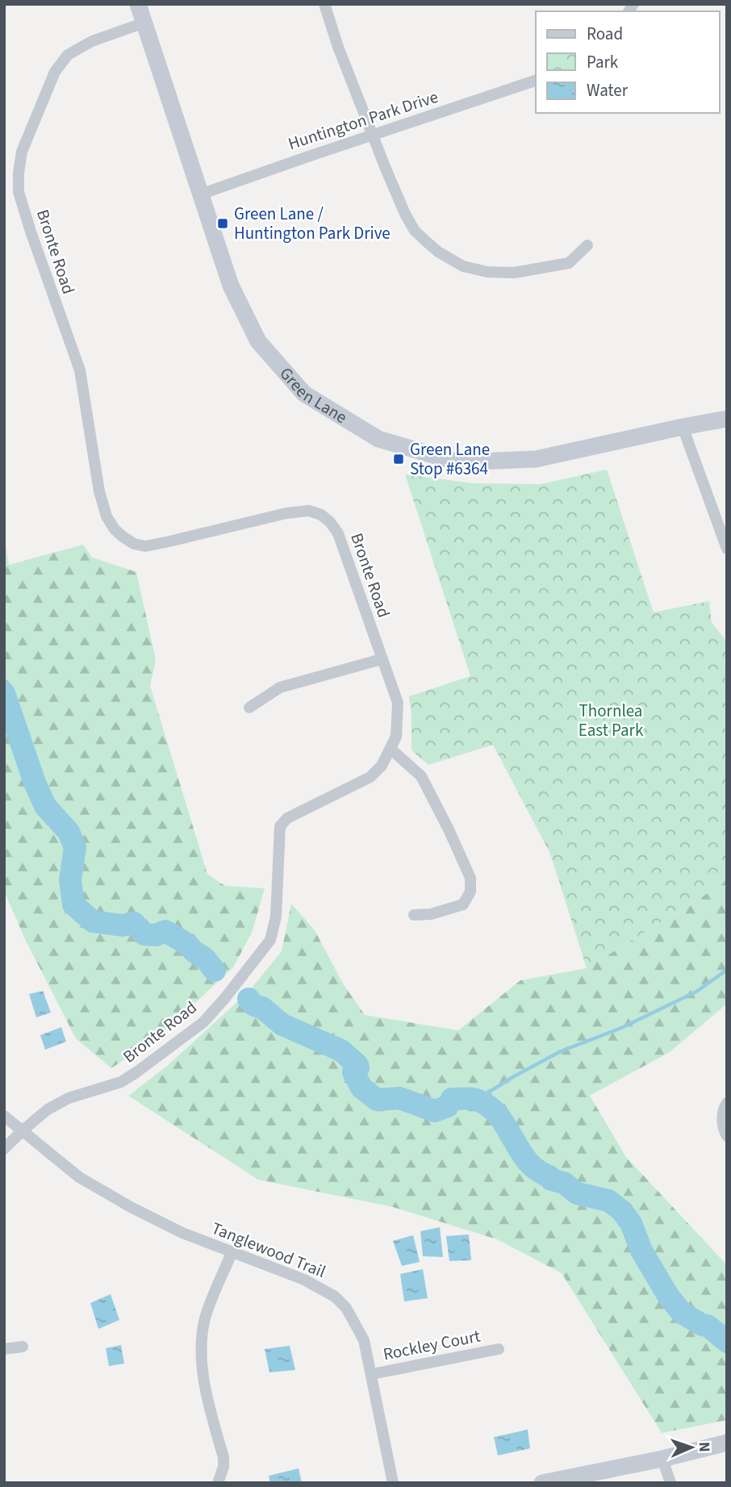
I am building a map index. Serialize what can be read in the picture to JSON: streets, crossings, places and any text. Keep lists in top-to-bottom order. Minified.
{"streets":{"street":["Huntington Park Drive","Bronte Road","Green Lane","Tanglewood Trail","Rockley Court"]},"crossings":[["Huntington Park Drive","Green Lane"],["Bronte Road","Green Lane"],["Bronte Road","Tanglewood Trail"],["Tanglewood Trail","Rockley Court"]],"parks":["Thornlea East Park"],"places":{"transit":["Green Lane / Huntington Park Drive","Green Lane Stop #6364"]},"legend":["Road","Park","Water"],"north":"right"}
